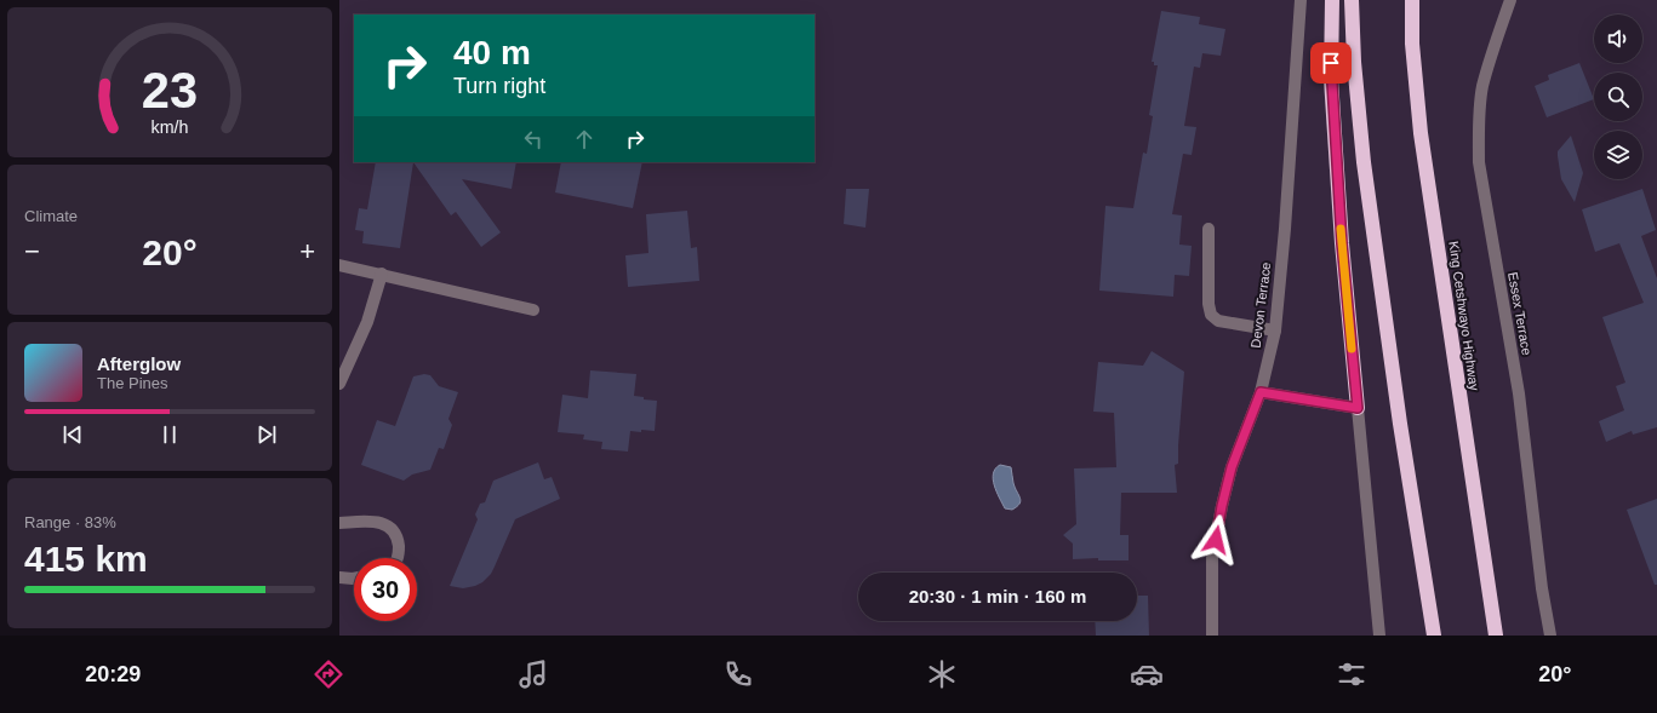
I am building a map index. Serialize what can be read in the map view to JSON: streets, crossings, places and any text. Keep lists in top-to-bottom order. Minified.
{"streets":{"highway":["King Cetshwayo Highway"],"street":["Devon Terrace","Essex Terrace"]},"page":{"turn":["40 m","Turn right"],"tile":["Climate",["Range · 83%","415 km"]],"heat":["−","20°","+"],"song":["Afterglow","The Pines"],"limit":"30","trip":"20:30 · 1 min · 160 m","tabs":["20:29","20°"],"gauge":["23","km/h"]}}
